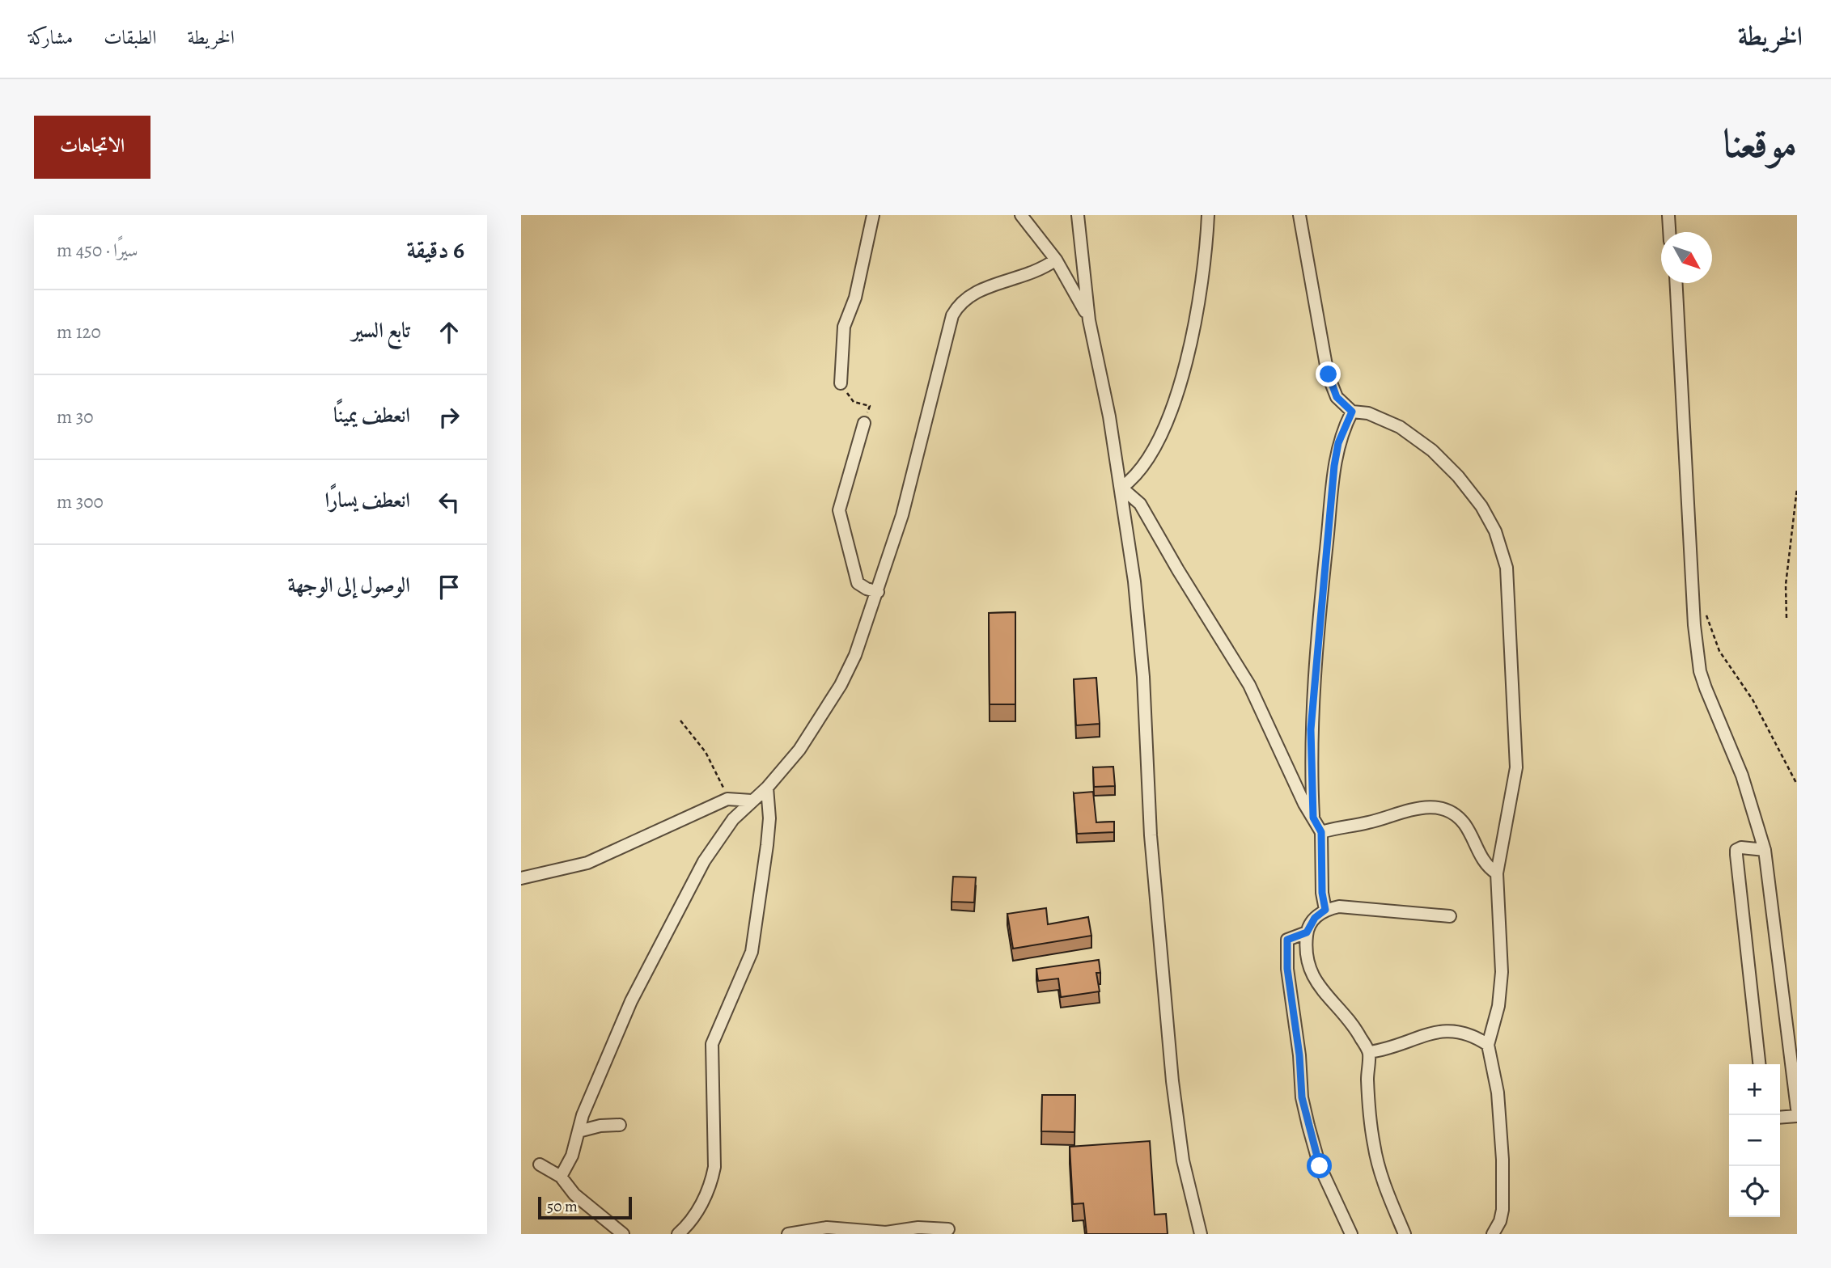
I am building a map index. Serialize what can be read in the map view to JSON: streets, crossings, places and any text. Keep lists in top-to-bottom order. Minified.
{"scale_bar":"50 m","north":"bottom right","page":{"header":"الخريطة","nav":["الخريطة","الطبقات","مشاركة"],"title":"موقعنا","buttons":"الاتجاهات","heading":["6 دقيقة","سيرًا · 450 m"],"list":[["تابع السير","120 m"],["انعطف يمينًا","30 m"],["انعطف يسارًا","300 m"],"الوصول إلى الوجهة"],"map_buttons":["+","−"],"scale":"50 m"}}
